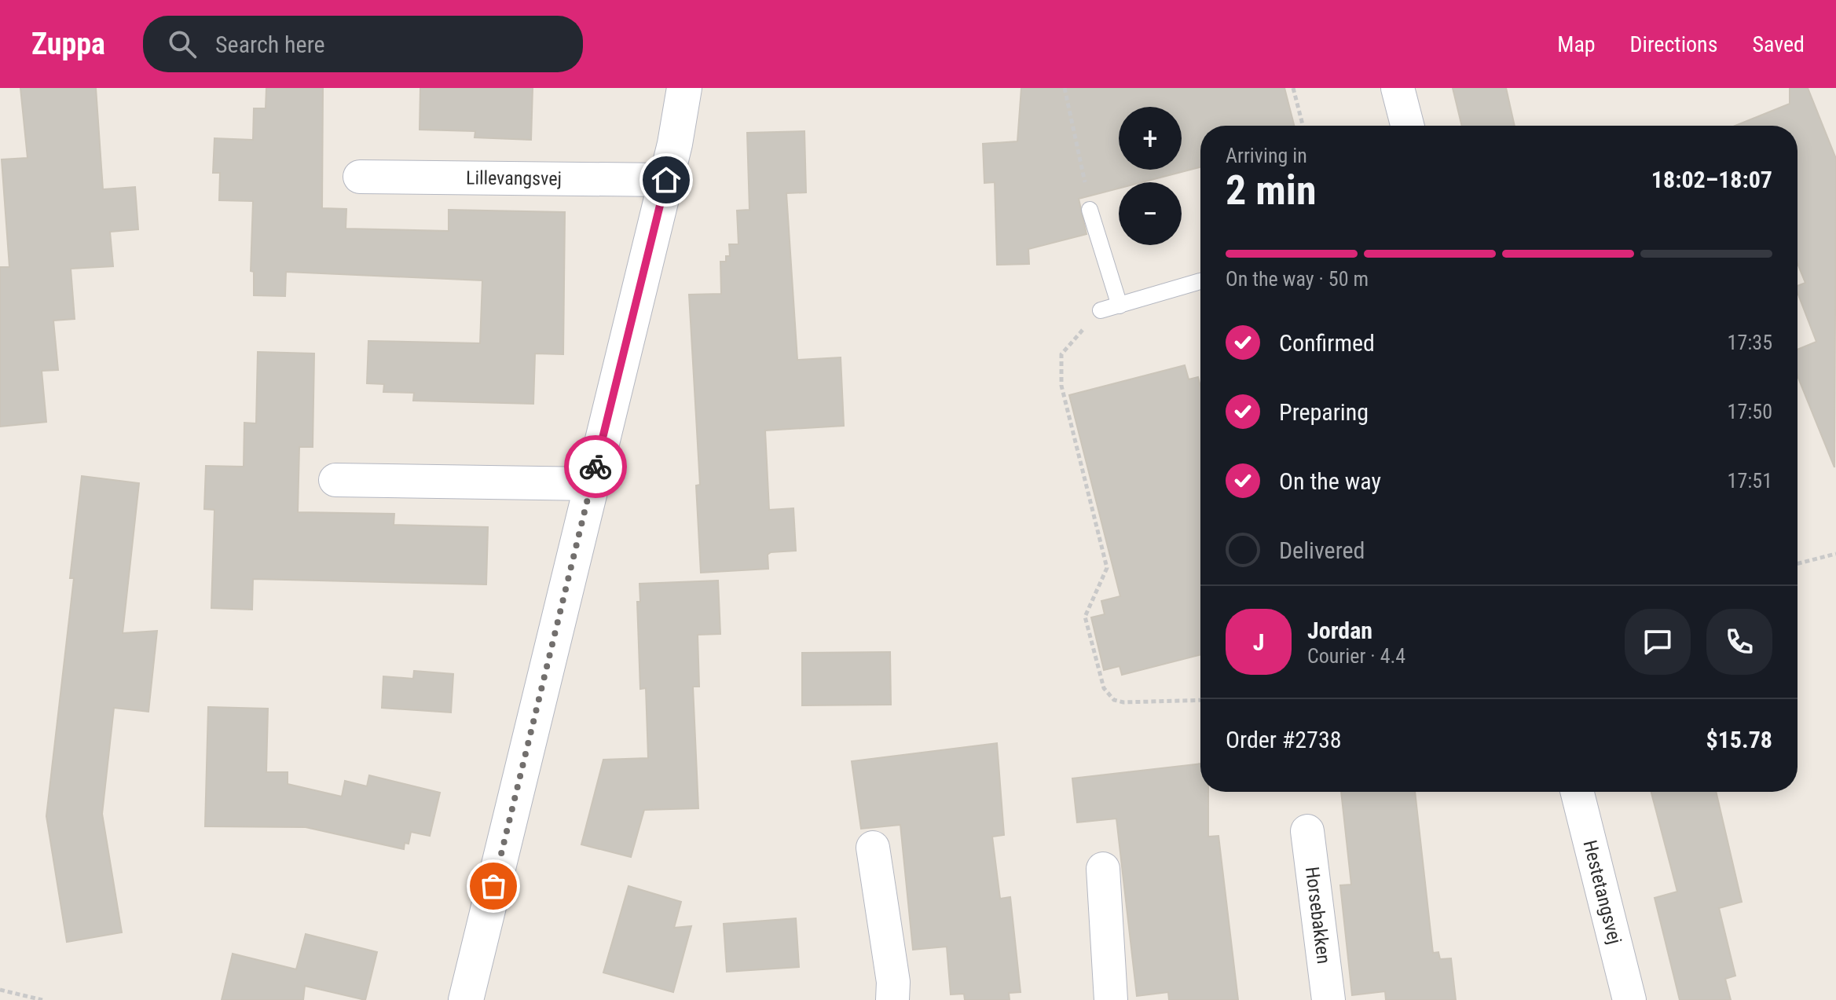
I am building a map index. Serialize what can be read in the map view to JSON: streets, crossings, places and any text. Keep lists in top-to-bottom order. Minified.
{"streets":{"street":["Lillevangsvej","Hestetangsvej","Horsebakken"]},"page":{"header":"Zuppa","search":"Search here","nav":["Map","Directions","Saved"],"map_buttons":["+","−"],"heading":["2 min","Arriving in","18:02–18:07"],"panel":["Jordan","Courier · 4.4","Order #2738","$15.78"],"bar":"On the way · 50 m","list":[["Confirmed","17:35"],["Preparing","17:50"],["On the way","17:51"],"Delivered"],"round":"J"}}
